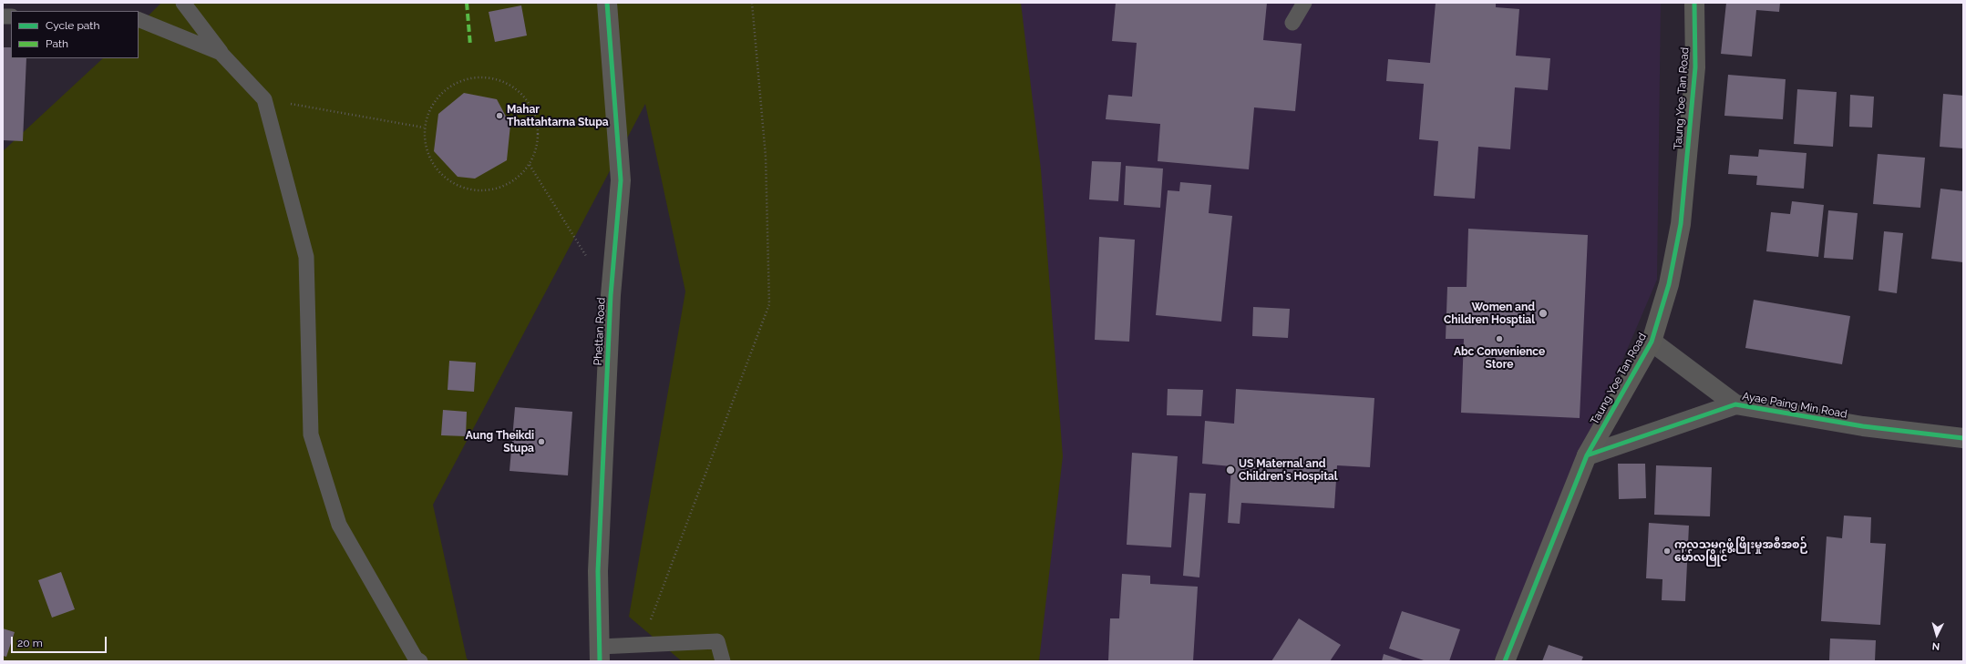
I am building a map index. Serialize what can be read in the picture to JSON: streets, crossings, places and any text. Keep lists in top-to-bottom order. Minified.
{"streets":{"street":["Taung Yoe Tan Road","Phettan Road","Ayae Paing Min Road"]},"crossings":[["Taung Yoe Tan Road","Ayae Paing Min Road"]],"places":["Mahar Thattahtarna Stupa","Women and Children Hosptial","Abc Convenience Store","Aung Theikdi Stupa","US Maternal and Children's Hospital","ကုလသမဂ္ဂဖွံ့ဖြိုးမှုအစီအစဉ် မော်လမြိုင်"],"legend":["Cycle path","Path"],"scale_bar":"20 m","north":"bottom"}
